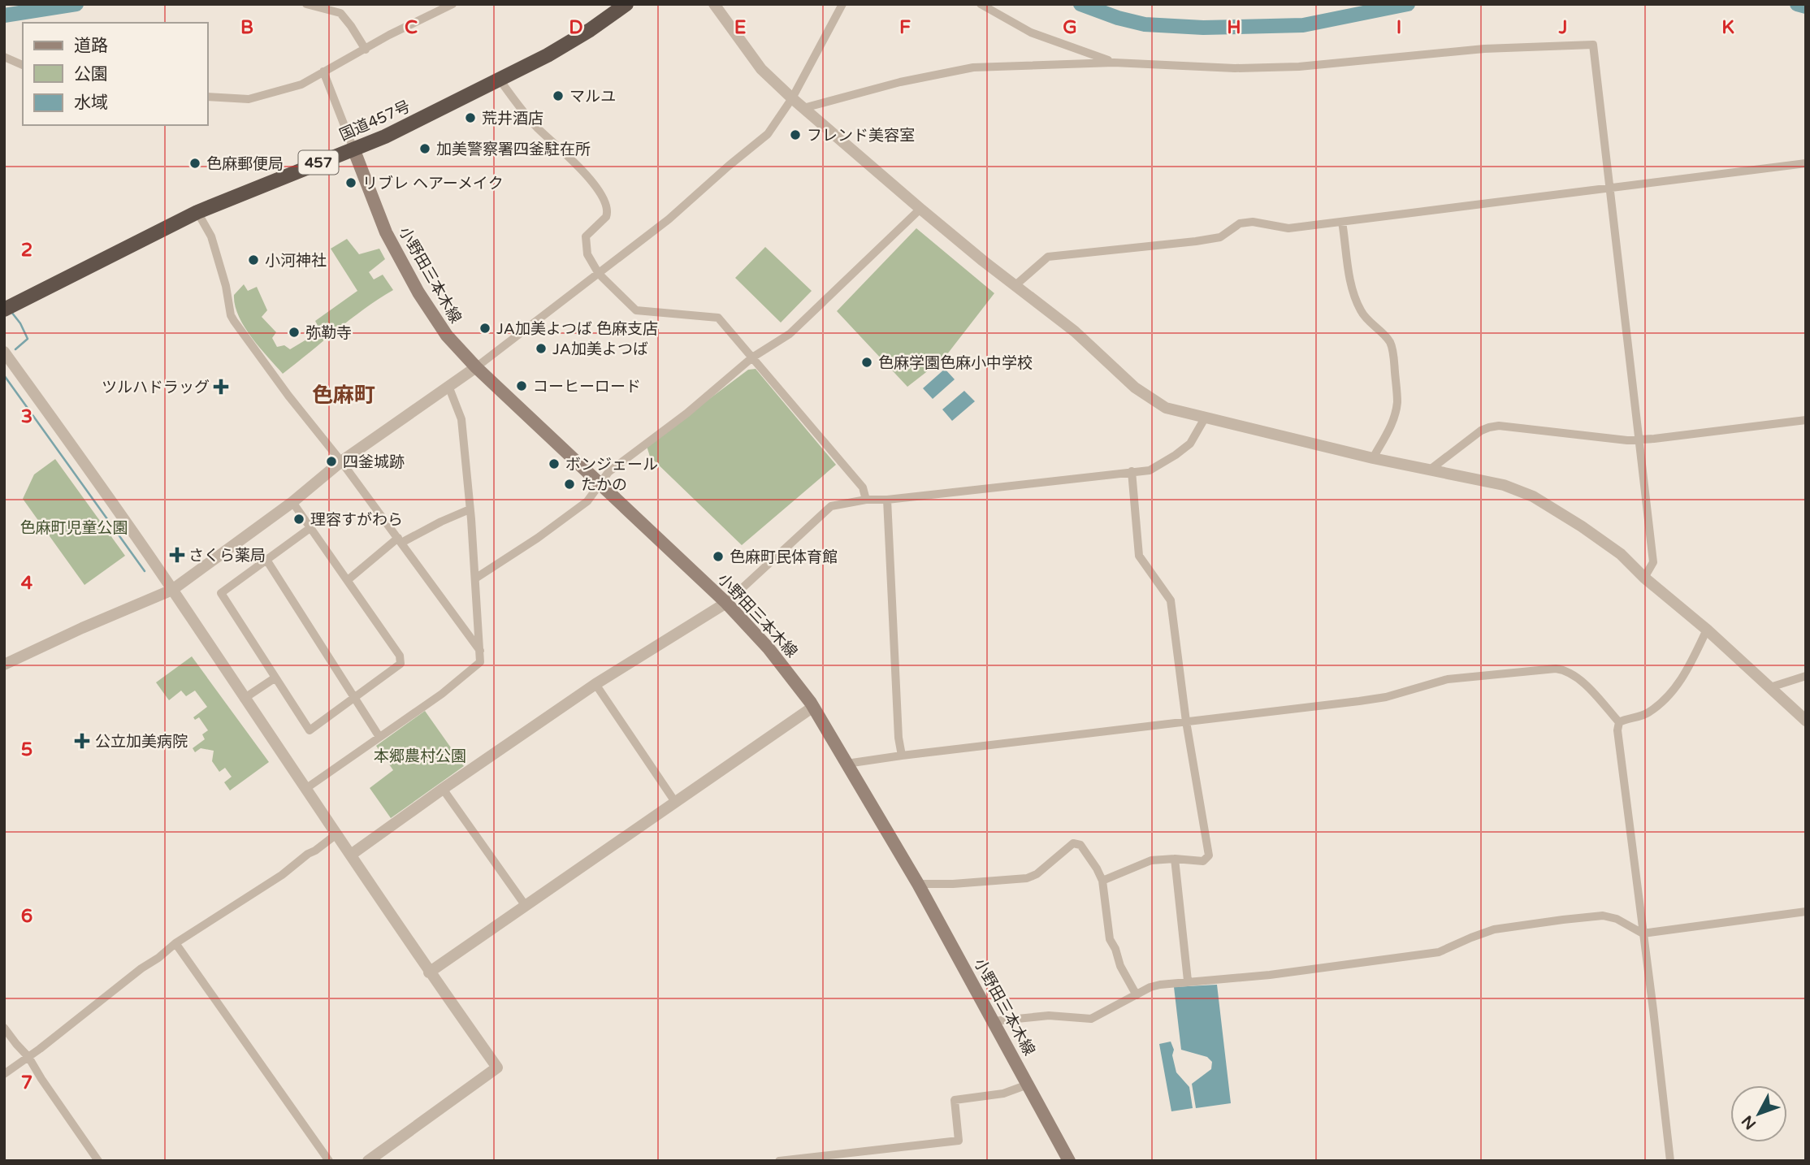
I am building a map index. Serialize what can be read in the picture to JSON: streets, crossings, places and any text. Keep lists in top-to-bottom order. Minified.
{"streets":{"highway":["国道457号","457"],"main road":["小野田三本木線"]},"crossings":[["国道457号","小野田三本木線"]],"districts":["色麻町"],"parks":["色麻町児童公園","本郷農村公園"],"places":{"other":["マルユ","荒井酒店","フレンド美容室","加美警察署四釜駐在所","色麻郵便局","リブレ ヘアーメイク","小河神社","JA加美よつば 色麻支店","弥勒寺","JA加美よつば","色麻学園色麻小中学校","コーヒーロード","四釜城跡","ボンジェール","たかの","理容すがわら","色麻町民体育館"],"health":["ツルハドラッグ","さくら薬局","公立加美病院"]},"legend":["道路","公園","水域"],"north":"bottom left","grid":{"columns":["B","C","D","E","F","G","H","I","J","K"],"rows":["2","3","4","5","6","7"]}}
